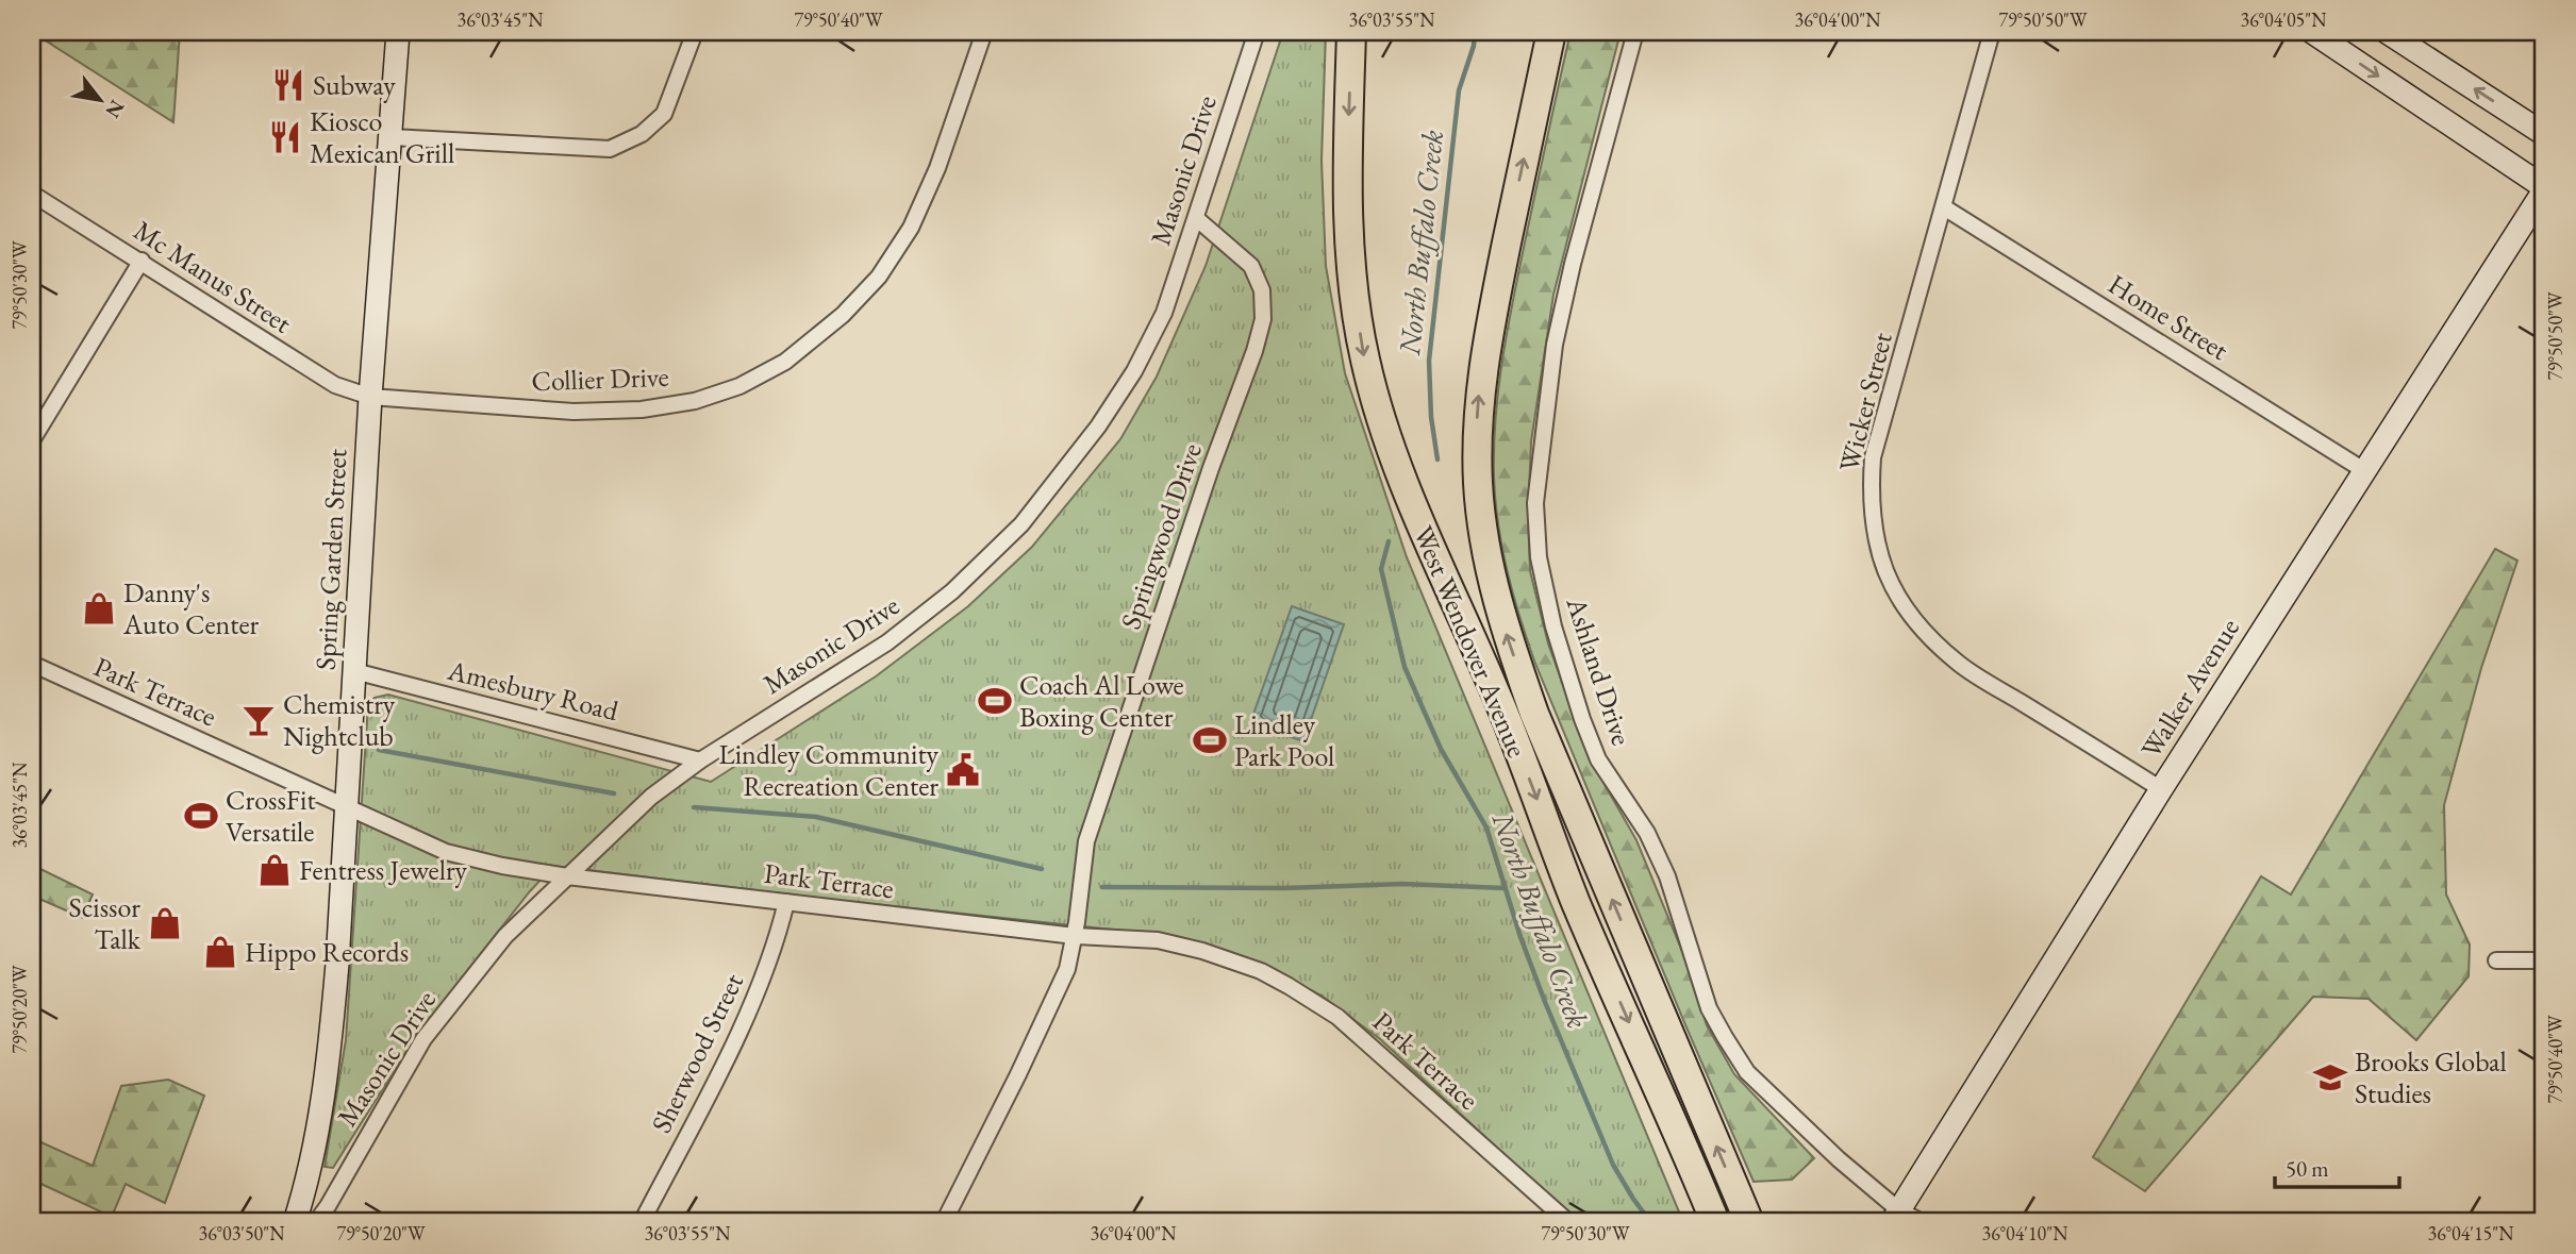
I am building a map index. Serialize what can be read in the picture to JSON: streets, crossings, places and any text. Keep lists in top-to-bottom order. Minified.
{"streets":{"highway":["West Wendover Avenue"],"main road":["Spring Garden Street","Walker Avenue"],"street":["Masonic Drive","Mc Manus Street","Home Street","Collier Drive","Wicker Street","Springwood Drive","Ashland Drive","Amesbury Road","Park Terrace","Sherwood Street"]},"crossings":[["Masonic Drive","Springwood Drive"],["Masonic Drive","Amesbury Road"],["Masonic Drive","Park Terrace"],["Mc Manus Street","Collier Drive"],["Mc Manus Street","Spring Garden Street"],["Home Street","Wicker Street"],["Home Street","Walker Avenue"],["Collier Drive","Spring Garden Street"],["Wicker Street","Walker Avenue"],["Springwood Drive","Park Terrace"],["Spring Garden Street","Amesbury Road"],["Spring Garden Street","Park Terrace"],["Ashland Drive","Walker Avenue"],["Park Terrace","Sherwood Street"]],"water":["North Buffalo Creek"],"places":{"restaurant":["Subway","Kiosco Mexican Grill"],"shop":["Danny's Auto Center","Fentress Jewelry","Scissor Talk","Hippo Records"],"sports":["Coach Al Lowe Boxing Center","Lindley Park Pool","CrossFit Versatile"],"bar":["Chemistry Nightclub"],"public building":["Lindley Community Recreation Center"],"school or university":["Brooks Global Studies"]},"scale_bar":"50 m","north":"bottom right","coordinates":["36°03'45\"N","79°50'40\"W","36°03'55\"N","36°04'00\"N","79°50'50\"W","36°04'05\"N","79°50'30\"W","79°50'20\"W","36°03'50\"N","36°04'10\"N","36°04'15\"N"]}
